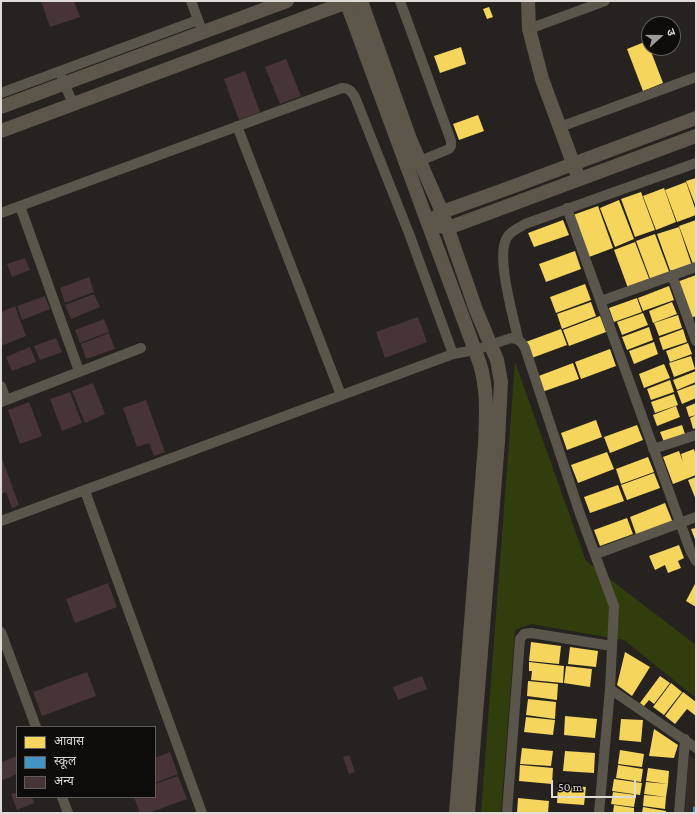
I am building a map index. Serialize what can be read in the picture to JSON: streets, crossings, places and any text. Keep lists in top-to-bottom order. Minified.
{"legend":["आवास","स्कूल","अन्य"],"scale_bar":"50 m","north":"right"}
